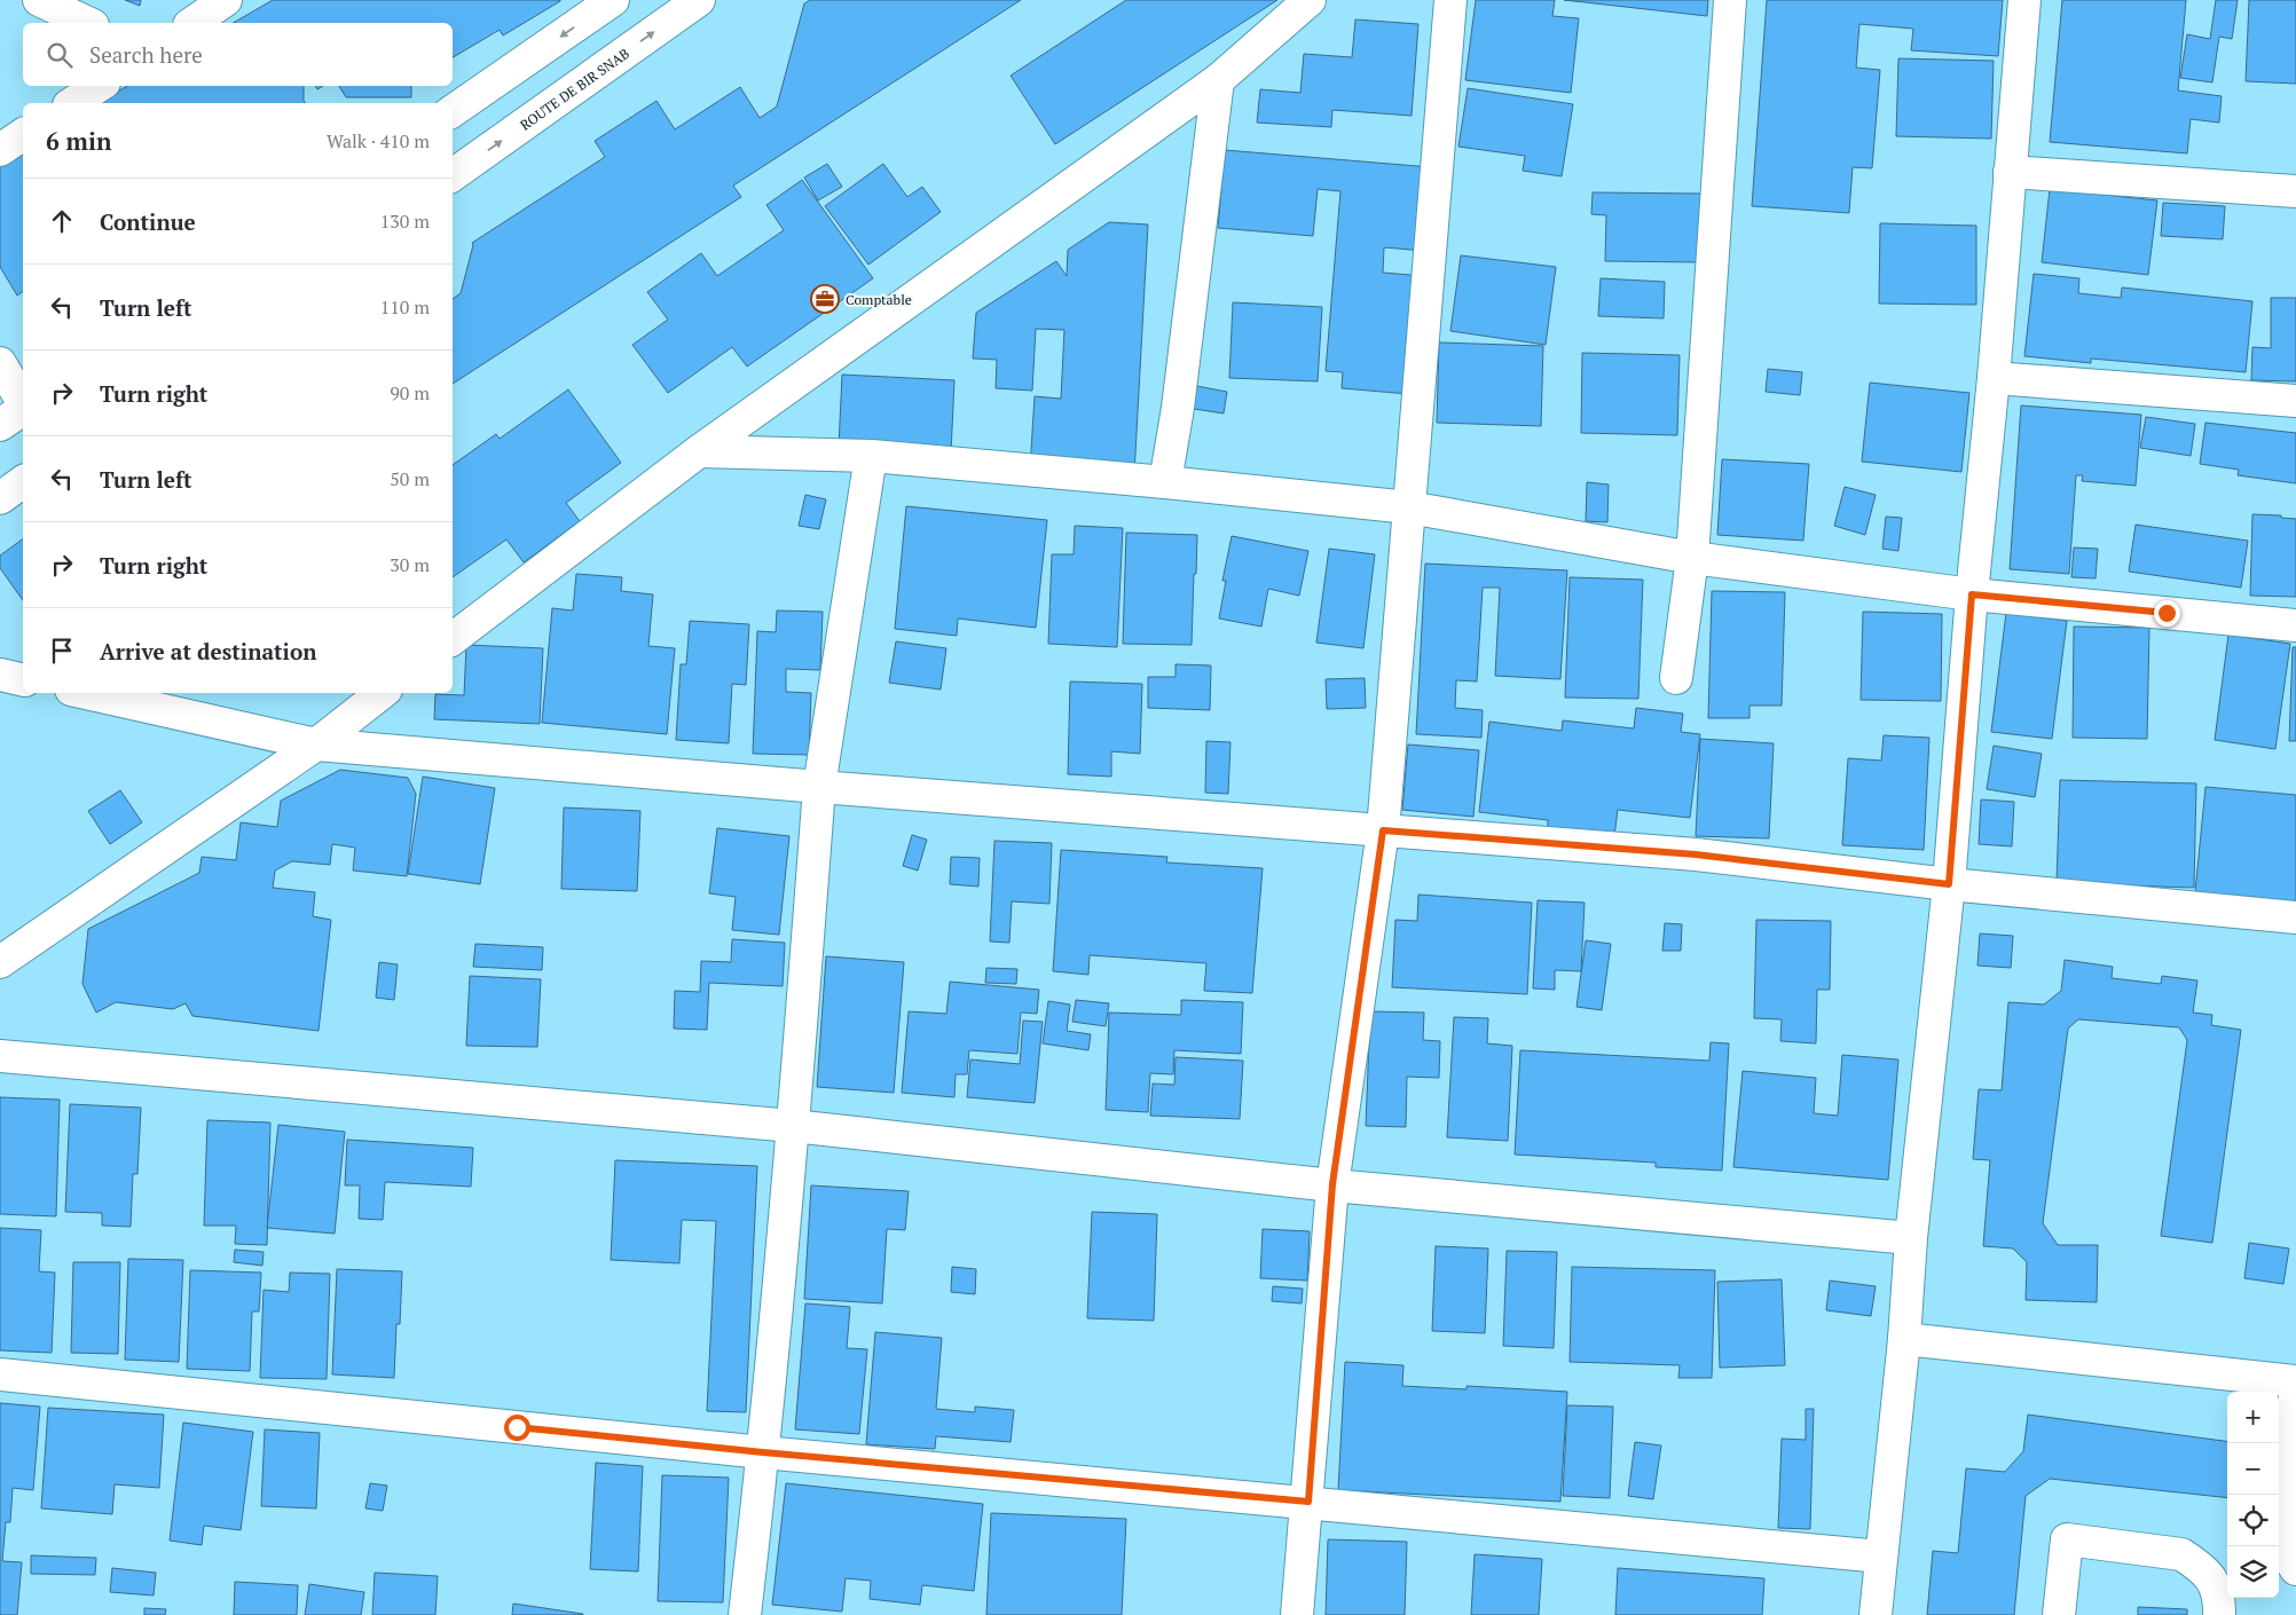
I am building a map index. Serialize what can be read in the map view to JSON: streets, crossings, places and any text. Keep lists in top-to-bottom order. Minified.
{"streets":{"street":["ROUTE DE BIR SNAB"]},"places":{"office":["Comptable"]},"page":{"search":"Search here","heading":["6 min","Walk · 410 m"],"list":[["Continue","130 m"],["Turn left","110 m"],["Turn right","90 m"],["Turn left","50 m"],["Turn right","30 m"],"Arrive at destination"],"map_buttons":["+","−"]}}
